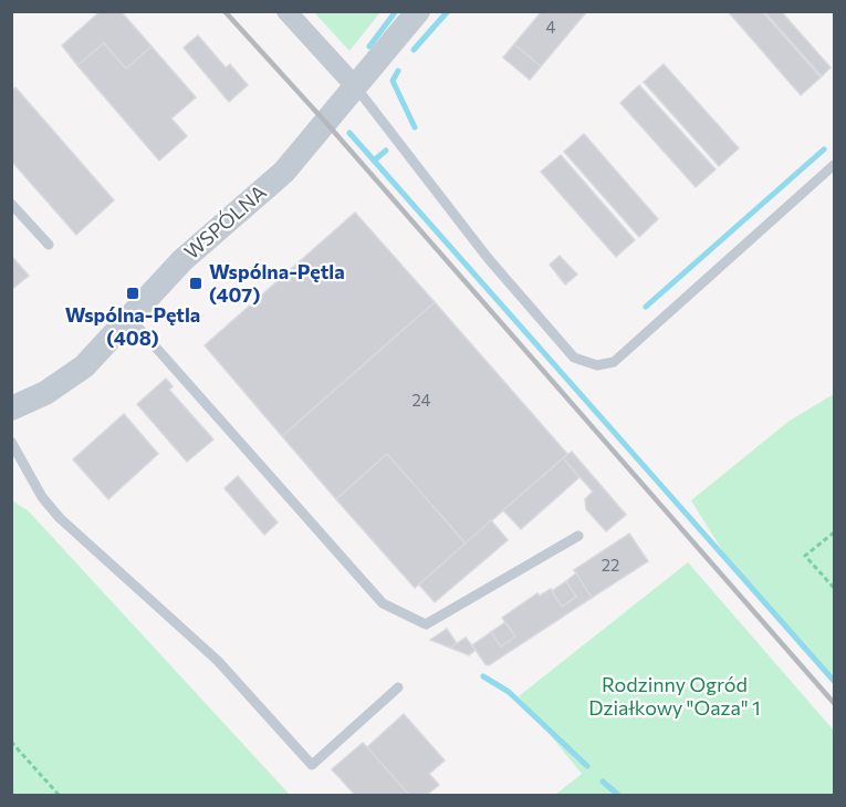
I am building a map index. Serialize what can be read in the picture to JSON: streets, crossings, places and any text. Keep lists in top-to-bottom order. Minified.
{"streets":{"street":["WSPÓLNA"]},"parks":["Rodzinny Ogród Działkowy \"Oaza\" 1"],"places":{"transit":["Wspólna-Pętla (407)","Wspólna-Pętla (408)"]},"house_numbers":["4","24","22"]}
